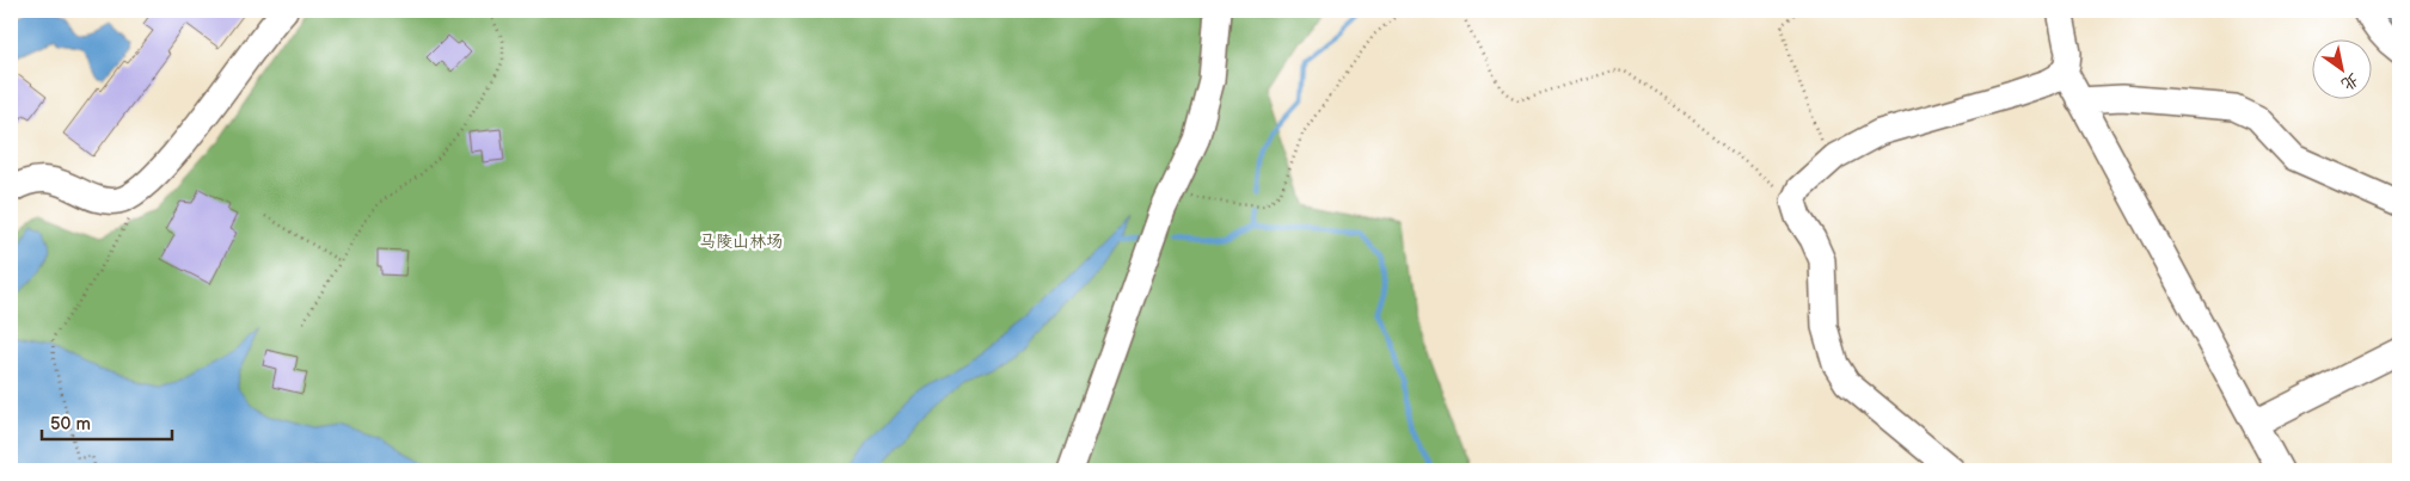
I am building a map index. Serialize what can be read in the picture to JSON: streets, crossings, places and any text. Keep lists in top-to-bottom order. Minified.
{"parks":["马陵山林场"],"scale_bar":"50 m","north":"bottom right"}
